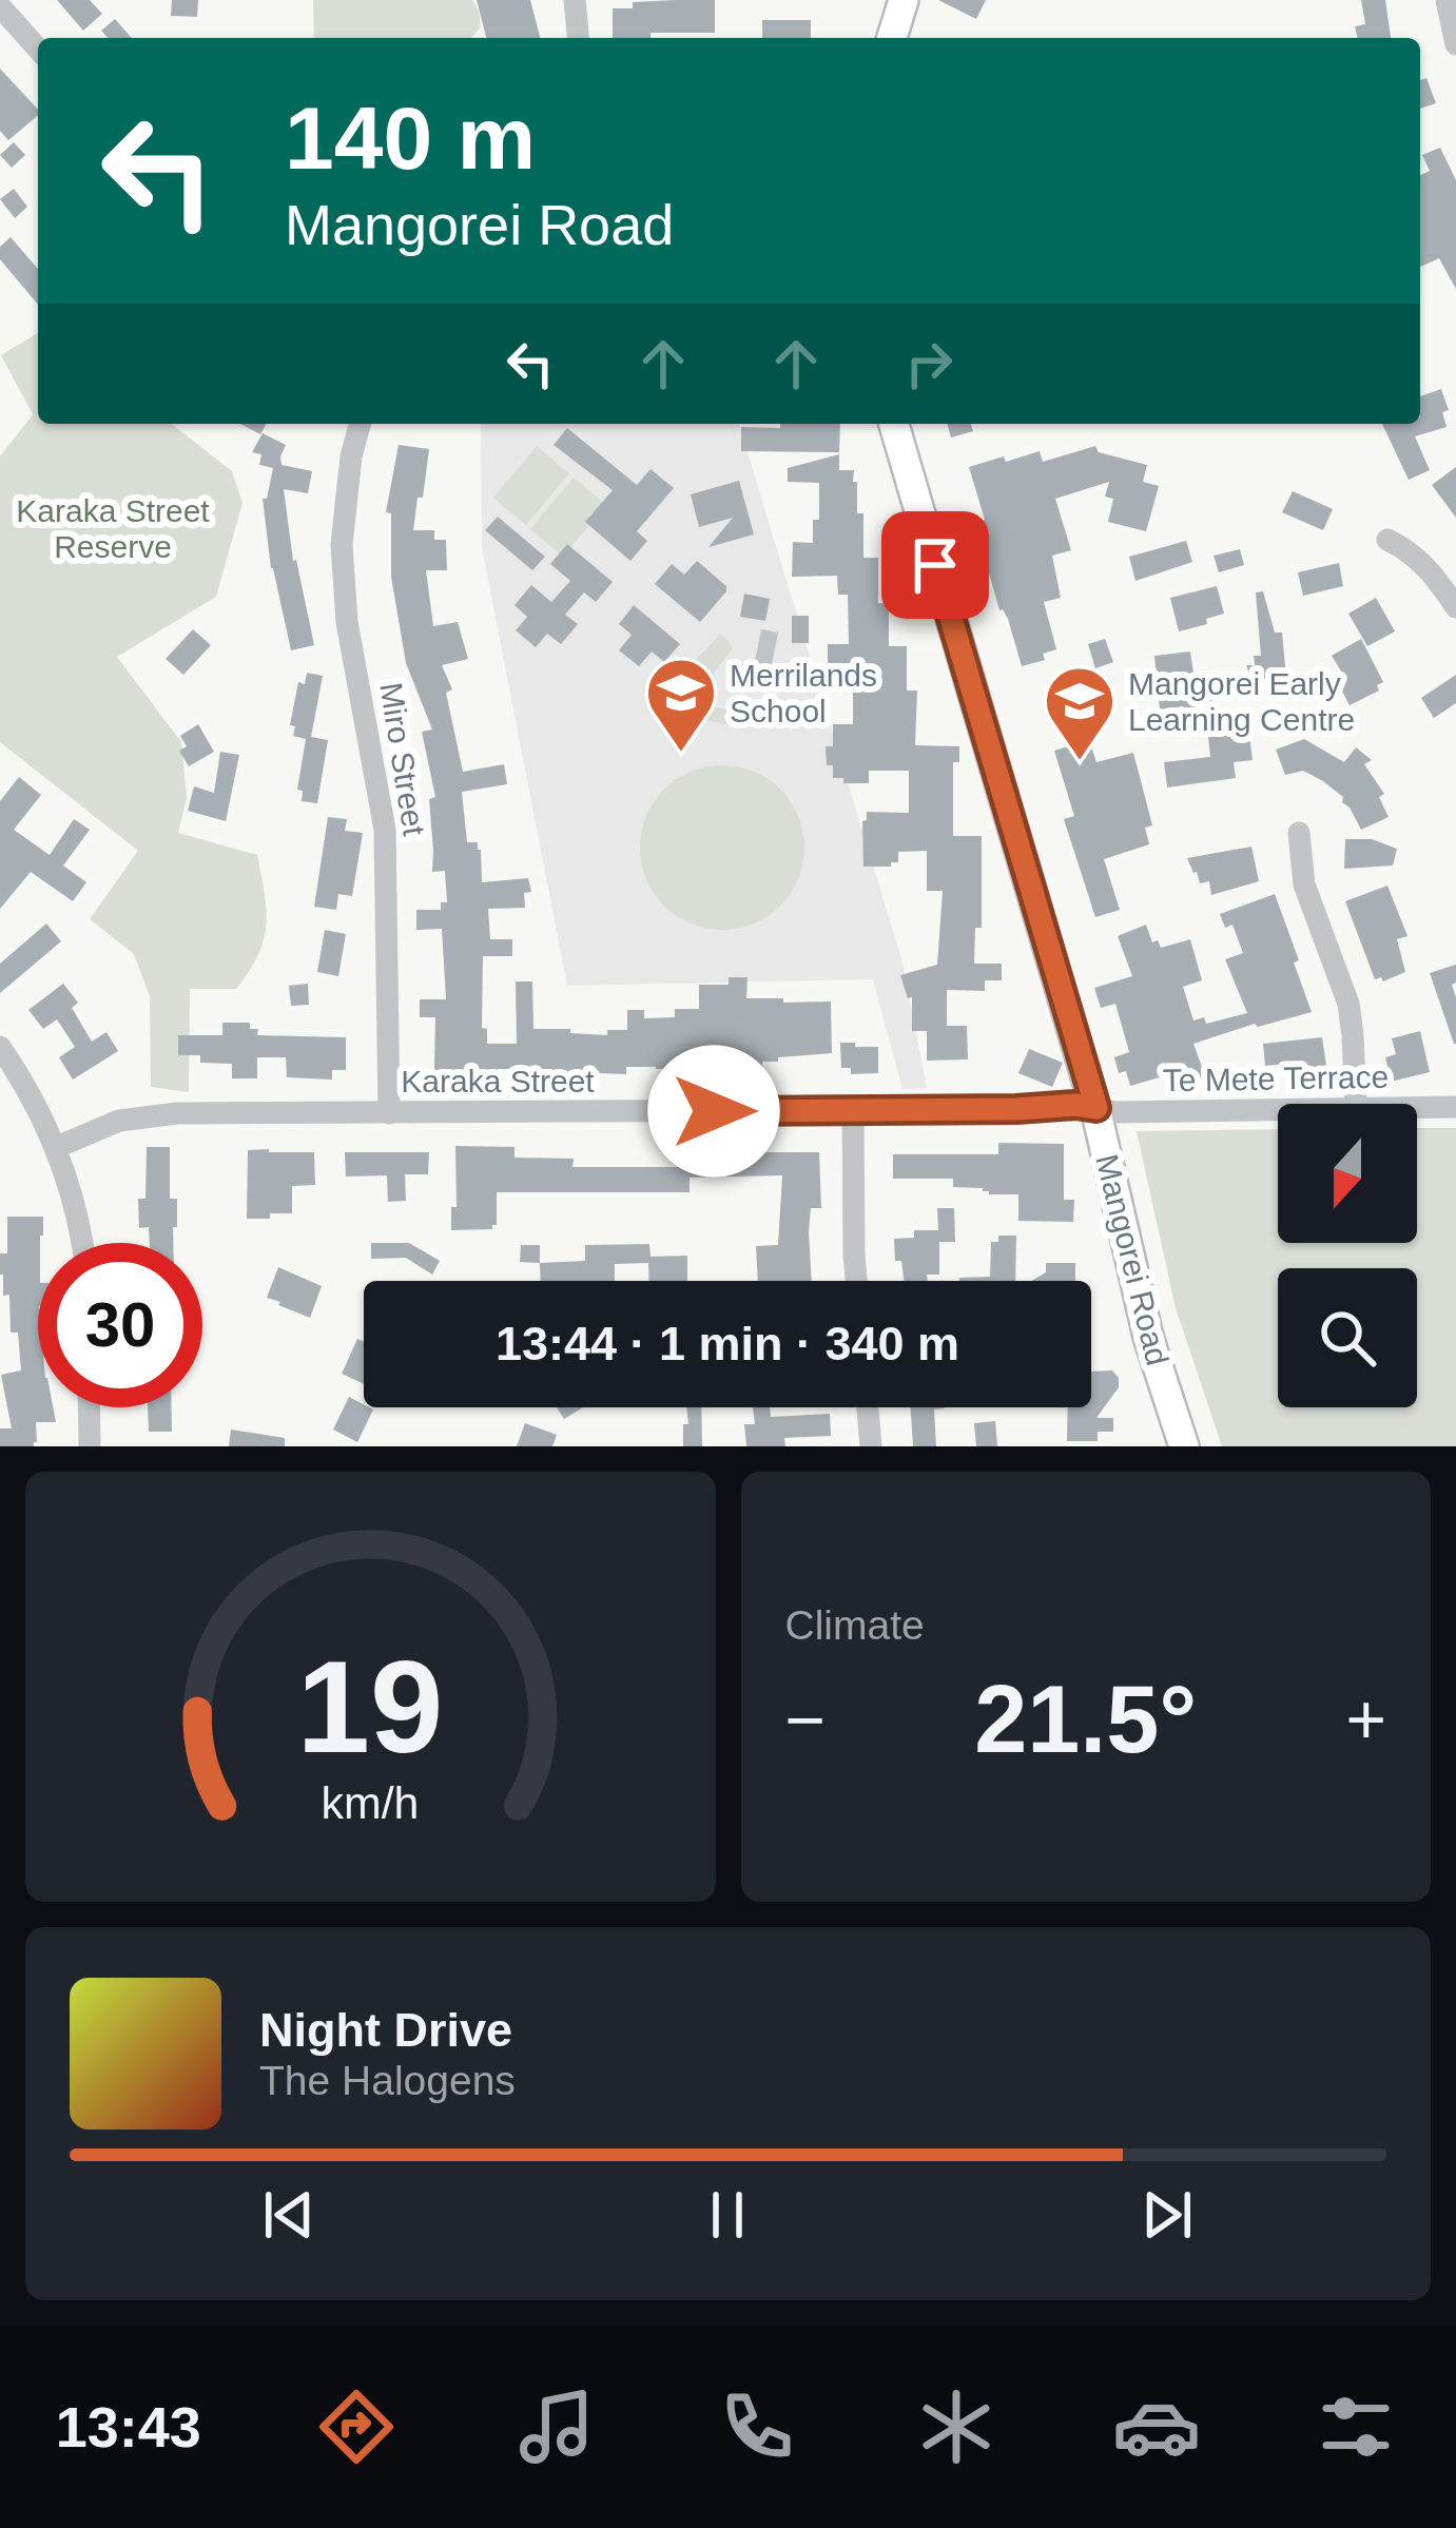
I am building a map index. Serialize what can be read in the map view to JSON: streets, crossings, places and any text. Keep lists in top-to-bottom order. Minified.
{"streets":{"main road":["Mangorei Road"],"street":["Miro Street","Te Mete Terrace","Karaka Street"]},"crossings":[["Miro Street","Karaka Street"],["Te Mete Terrace","Karaka Street"],["Te Mete Terrace","Mangorei Road"],["Karaka Street","Mangorei Road"]],"parks":["Karaka Street Reserve"],"places":{"school or university":["Merrilands School","Mangorei Early Learning Centre"]},"north":"bottom","page":{"turn":["140 m","Mangorei Road"],"limit":"30","trip":"13:44 · 1 min · 340 m","tile":"Climate","heat":["−","21.5°","+"],"song":["Night Drive","The Halogens"],"tabs":"13:43","gauge":["19","km/h"]}}
